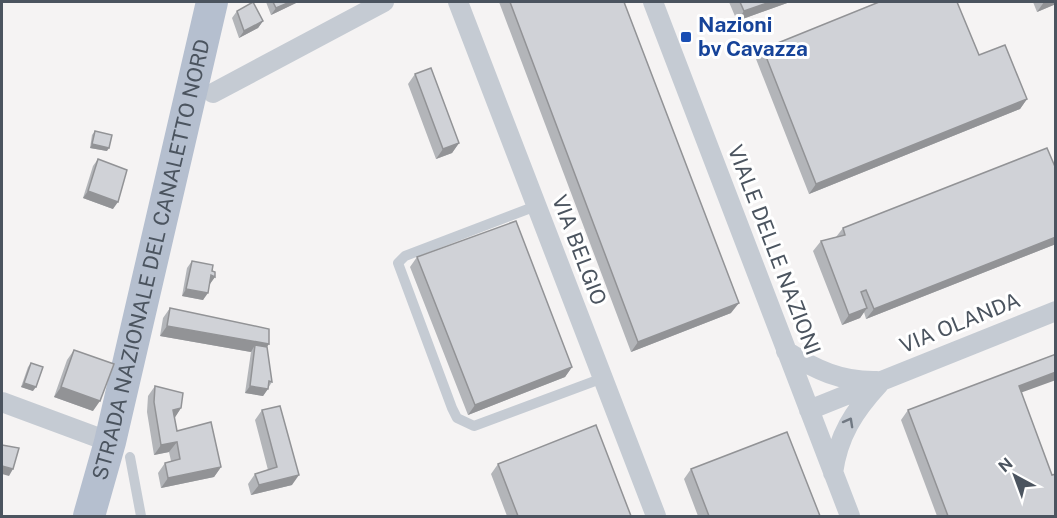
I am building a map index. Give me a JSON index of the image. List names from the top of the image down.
{
  "streets": {
    "main road": ["STRADA NAZIONALE DEL CANALETTO NORD"],
    "street": ["VIA BELGIO", "VIALE DELLE NAZIONI", "VIA OLANDA"]
  },
  "crossings": [
    ["VIALE DELLE NAZIONI", "VIA OLANDA"]
  ],
  "places": {
    "transit": ["Nazioni bv Cavazza"]
  },
  "north": "top left"
}
